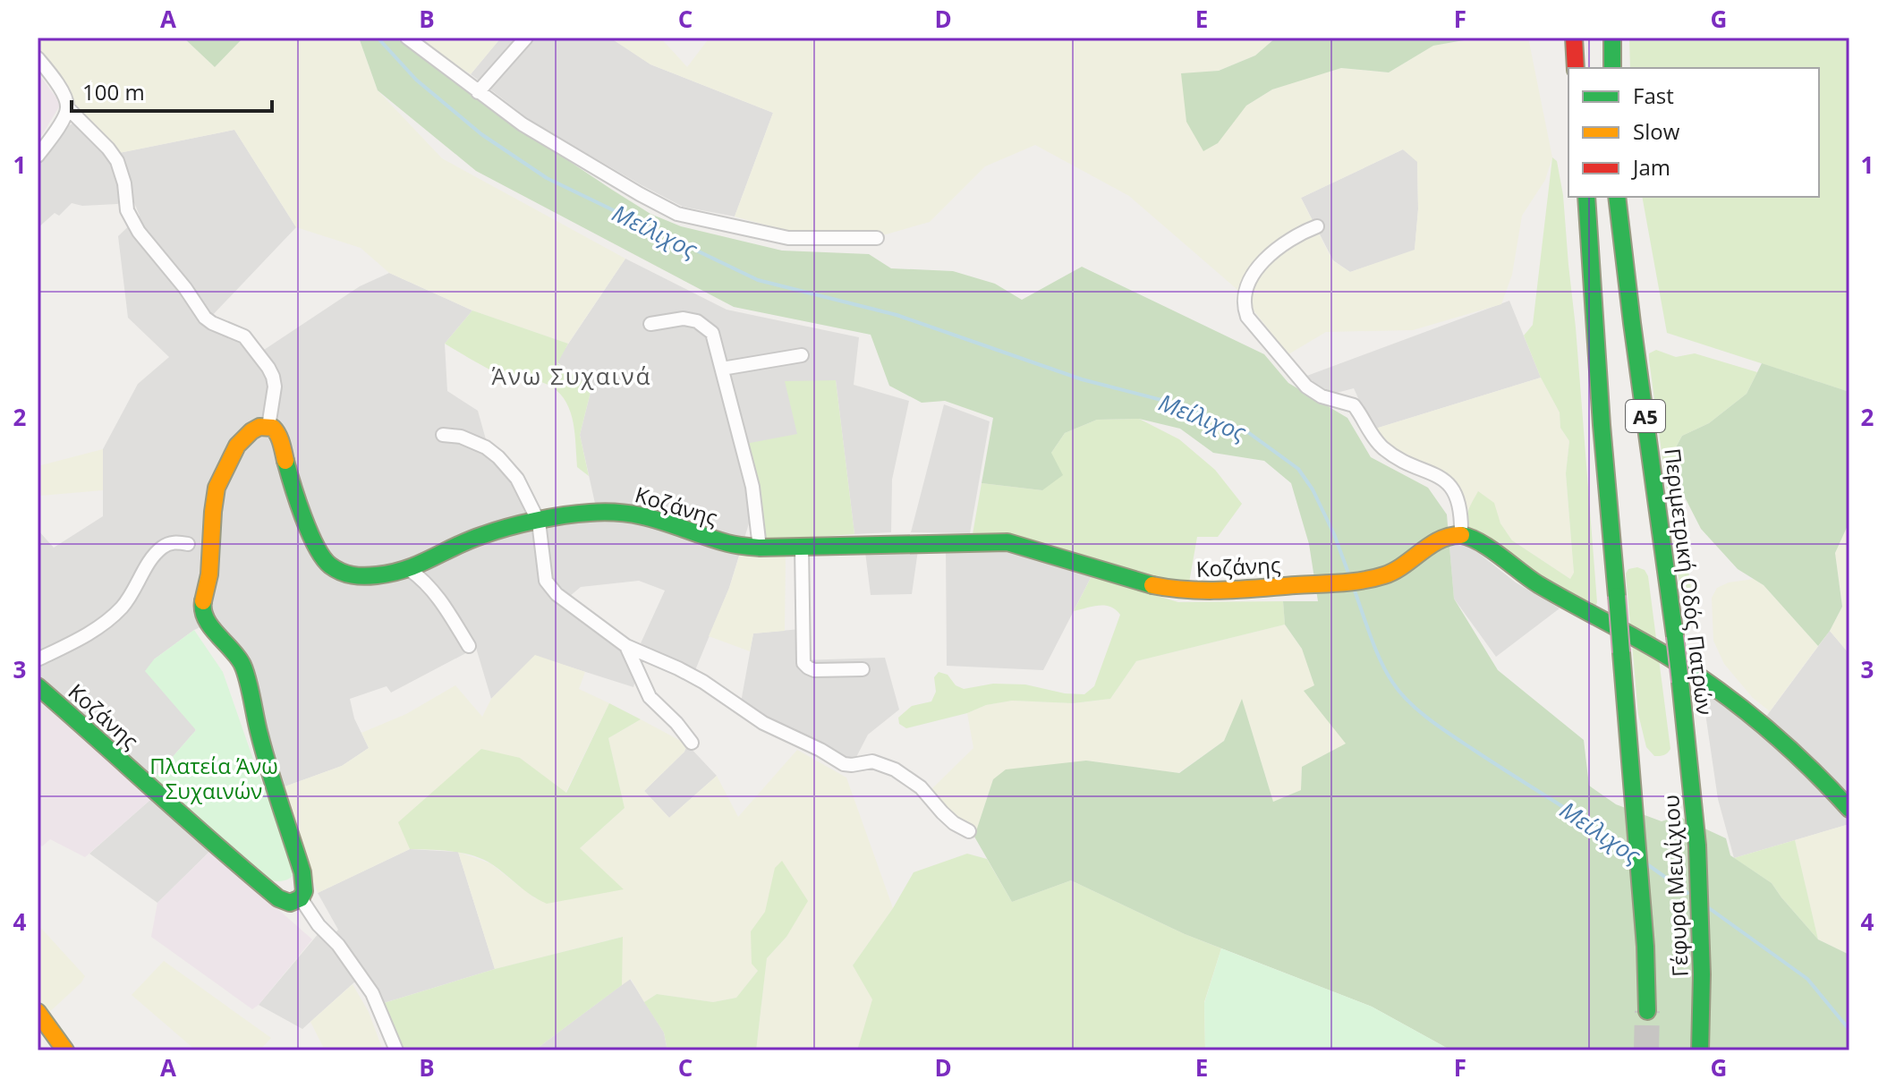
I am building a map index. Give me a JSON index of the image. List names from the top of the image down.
{
  "streets": {
    "main road": [
      "Α5",
      "Κοζάνης",
      "Περιμετρική Οδός Πατρών",
      "Γέφυρα Μειλίχιου"
    ]
  },
  "crossings": [
    ["Περιμετρική Οδός Πατρών", "Γέφυρα Μειλίχιου"]
  ],
  "districts": ["Άνω Συχαινά"],
  "water": ["Μείλιχος"],
  "parks": ["Πλατεία Άνω Συχαινών"],
  "legend": ["Fast", "Slow", "Jam"],
  "scale_bar": "100 m",
  "grid": {
    "columns": [
      "A",
      "B",
      "C",
      "D",
      "E",
      "F",
      "G"
    ],
    "rows": [
      "1",
      "2",
      "3",
      "4"
    ]
  }
}
